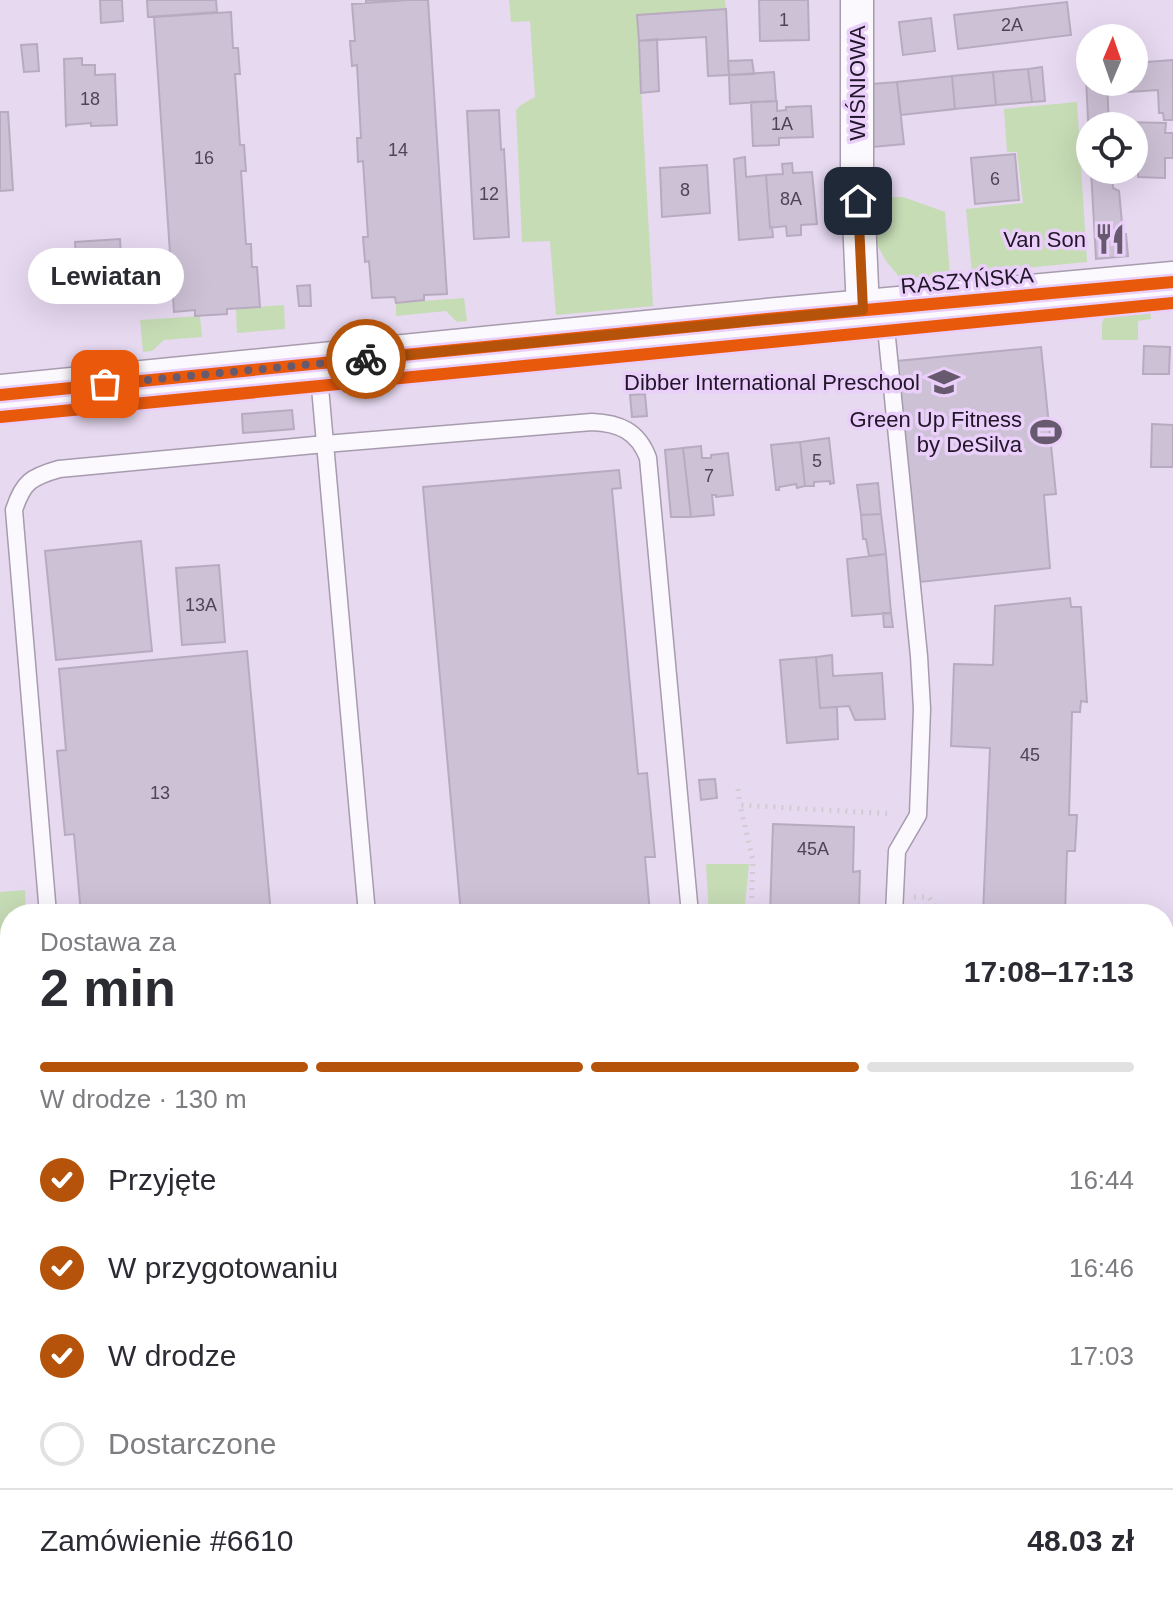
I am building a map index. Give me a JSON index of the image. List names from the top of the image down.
{
  "streets": {
    "street": ["WIŚNIOWA", "RASZYŃSKA"]
  },
  "crossings": [
    ["WIŚNIOWA", "RASZYŃSKA"]
  ],
  "places": {
    "restaurant": ["Van Son"],
    "school or university": ["Dibber International Preschool"],
    "other": ["Lewiatan"],
    "sports": ["Green Up Fitness by DeSilva"]
  },
  "house_numbers": [
    "1",
    "2A",
    "18",
    "1A",
    "14",
    "16",
    "6",
    "8",
    "12",
    "8A",
    "5",
    "7",
    "13A",
    "45",
    "13",
    "45A"
  ],
  "north": "top",
  "page": {
    "bubble": "Lewiatan",
    "heading": ["2 min", "Dostawa za", "17:08–17:13"],
    "panel": ["Zamówienie #6610", "48.03 zł"],
    "bar": "W drodze · 130 m",
    "list": [
      ["Przyjęte", "16:44"],
      ["W przygotowaniu", "16:46"],
      ["W drodze", "17:03"],
      "Dostarczone"
    ]
  }
}
